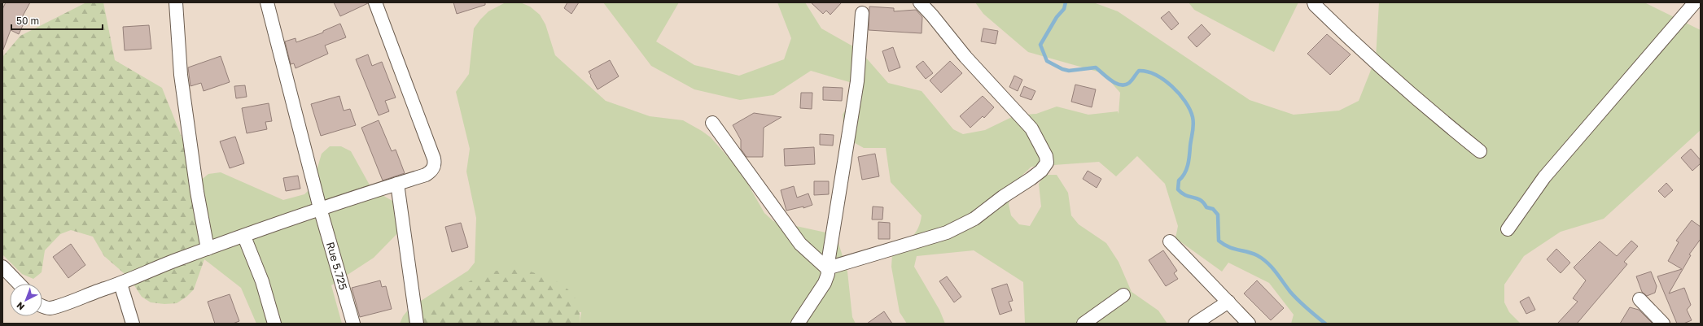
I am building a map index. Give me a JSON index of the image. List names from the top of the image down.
{
  "streets": {
    "street": ["Rue 5.725"]
  },
  "scale_bar": "50 m",
  "north": "bottom left"
}
